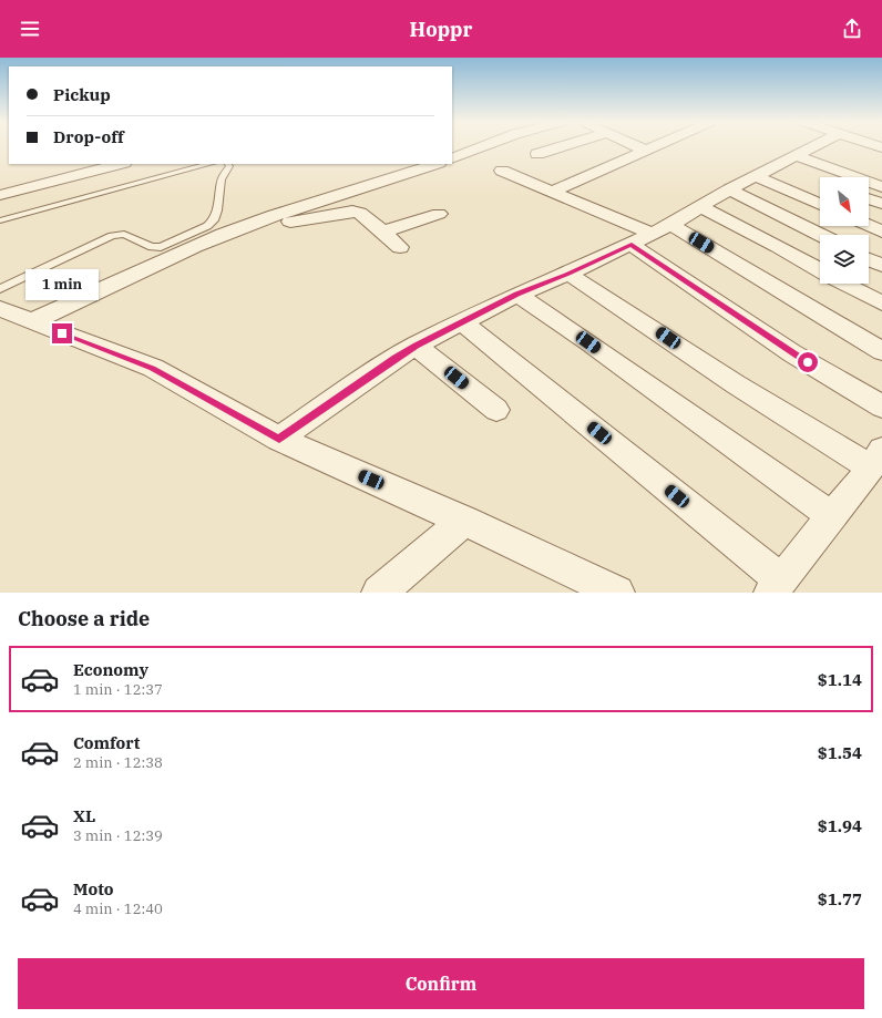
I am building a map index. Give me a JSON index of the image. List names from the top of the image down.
{
  "north": "bottom right",
  "page": {
    "header": "Hoppr",
    "banner": ["Pickup", "Drop-off"],
    "bubble": "1 min",
    "heading": "Choose a ride",
    "list": [
      {
        "name": "Economy",
        "note": "1 min · 12:37",
        "value": "$1.14"
      },
      {
        "name": "Comfort",
        "note": "2 min · 12:38",
        "value": "$1.54"
      },
      {
        "name": "XL",
        "note": "3 min · 12:39",
        "value": "$1.94"
      },
      {
        "name": "Moto",
        "note": "4 min · 12:40",
        "value": "$1.77"
      }
    ],
    "buttons": "Confirm"
  }
}
